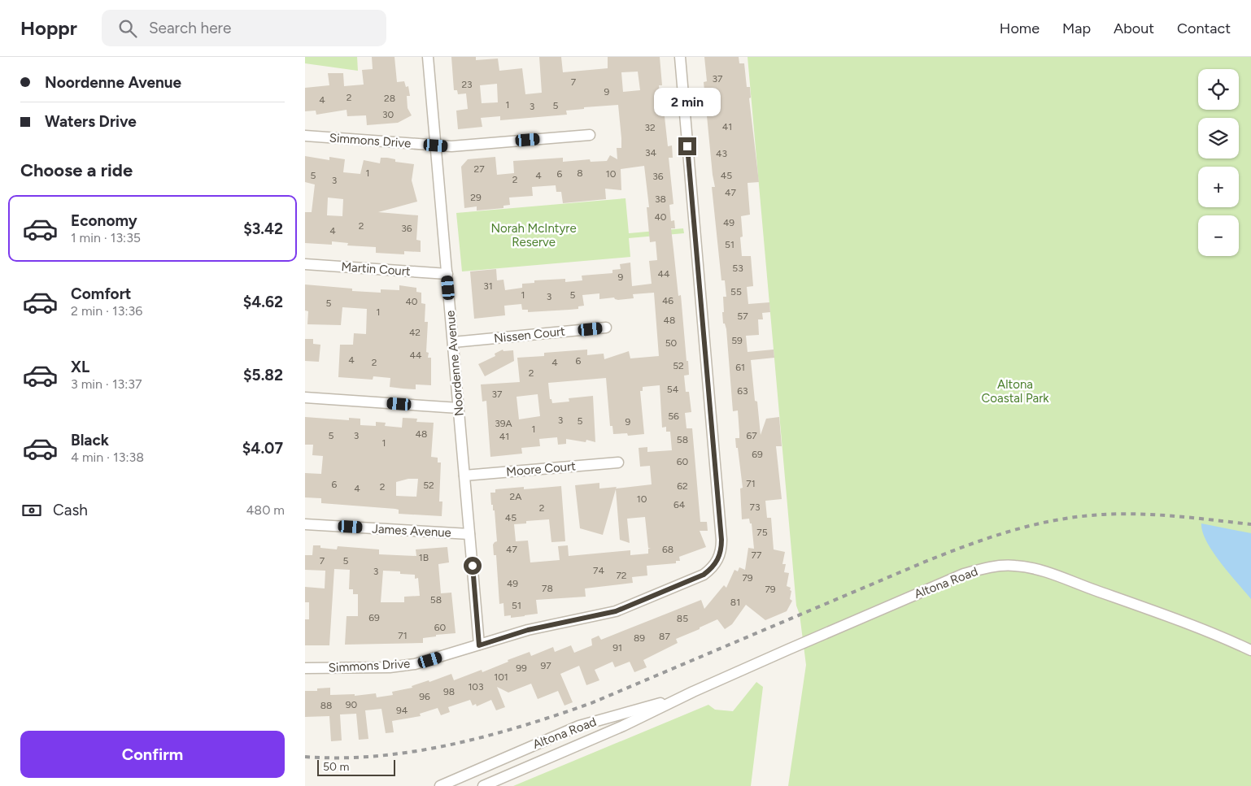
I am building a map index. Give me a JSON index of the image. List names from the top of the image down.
{
  "streets": {
    "street": [
      "Simmons Drive",
      "Martin Court",
      "Nissen Court",
      "Noordenne Avenue",
      "Moore Court",
      "James Avenue",
      "Altona Road"
    ]
  },
  "crossings": [
    ["Simmons Drive", "Noordenne Avenue"],
    ["Martin Court", "Noordenne Avenue"],
    ["Nissen Court", "Noordenne Avenue"],
    ["Noordenne Avenue", "Moore Court"],
    ["Noordenne Avenue", "James Avenue"]
  ],
  "parks": ["Norah McIntyre Reserve", "Altona Coastal Park"],
  "house_numbers": [
    "37",
    "7",
    "23",
    "9",
    "2",
    "28",
    "4",
    "1",
    "5",
    "3",
    "30",
    "41",
    "32",
    "34",
    "43",
    "27",
    "1",
    "8",
    "6",
    "10",
    "5",
    "4",
    "45",
    "36",
    "2",
    "3",
    "47",
    "29",
    "38",
    "40",
    "49",
    "2",
    "36",
    "4",
    "51",
    "53",
    "44",
    "9",
    "31",
    "55",
    "1",
    "5",
    "3",
    "46",
    "40",
    "5",
    "1",
    "57",
    "48",
    "42",
    "59",
    "50",
    "44",
    "4",
    "6",
    "2",
    "4",
    "52",
    "61",
    "2",
    "54",
    "63",
    "37",
    "56",
    "3",
    "5",
    "9",
    "39A",
    "1",
    "48",
    "5",
    "3",
    "67",
    "41",
    "58",
    "1",
    "69",
    "60",
    "71",
    "6",
    "52",
    "62",
    "2",
    "4",
    "2A",
    "10",
    "64",
    "73",
    "2",
    "45",
    "75",
    "47",
    "68",
    "77",
    "1B",
    "7",
    "5",
    "74",
    "3",
    "72",
    "79",
    "49",
    "78",
    "79",
    "58",
    "81",
    "51",
    "69",
    "85",
    "60",
    "71",
    "87",
    "89",
    "91",
    "97",
    "99",
    "101",
    "103",
    "98",
    "96",
    "90",
    "88",
    "94"
  ],
  "scale_bar": "50 m",
  "page": {
    "header": "Hoppr",
    "search": "Search here",
    "nav": [
      "Home",
      "Map",
      "About",
      "Contact"
    ],
    "banner": ["Noordenne Avenue", "Waters Drive"],
    "map_buttons": ["+", "−"],
    "bubble": "2 min",
    "heading": "Choose a ride",
    "list": [
      {
        "name": "Economy",
        "note": "1 min · 13:35",
        "value": "$3.42"
      },
      {
        "name": "Comfort",
        "note": "2 min · 13:36",
        "value": "$4.62"
      },
      {
        "name": "XL",
        "note": "3 min · 13:37",
        "value": "$5.82"
      },
      {
        "name": "Black",
        "note": "4 min · 13:38",
        "value": "$4.07"
      }
    ],
    "pay": ["Cash", "480 m"],
    "buttons": "Confirm",
    "scale": "50 m"
  }
}
